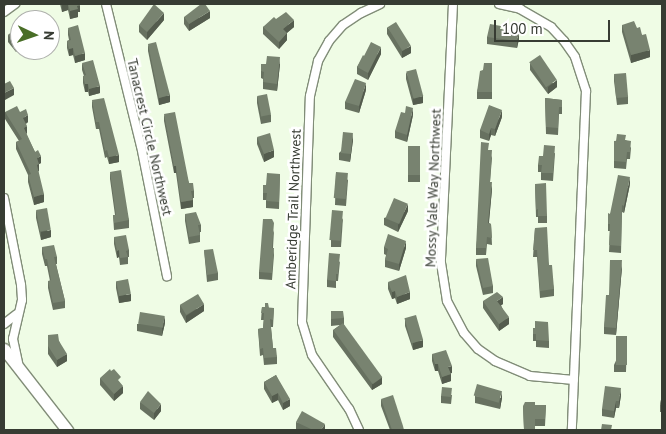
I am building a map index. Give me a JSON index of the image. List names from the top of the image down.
{
  "streets": {
    "street": ["Tanacrest Circle Northwest", "Mossy Vale Way Northwest", "Amberidge Trail Northwest"]
  },
  "scale_bar": "100 m",
  "north": "right"
}
